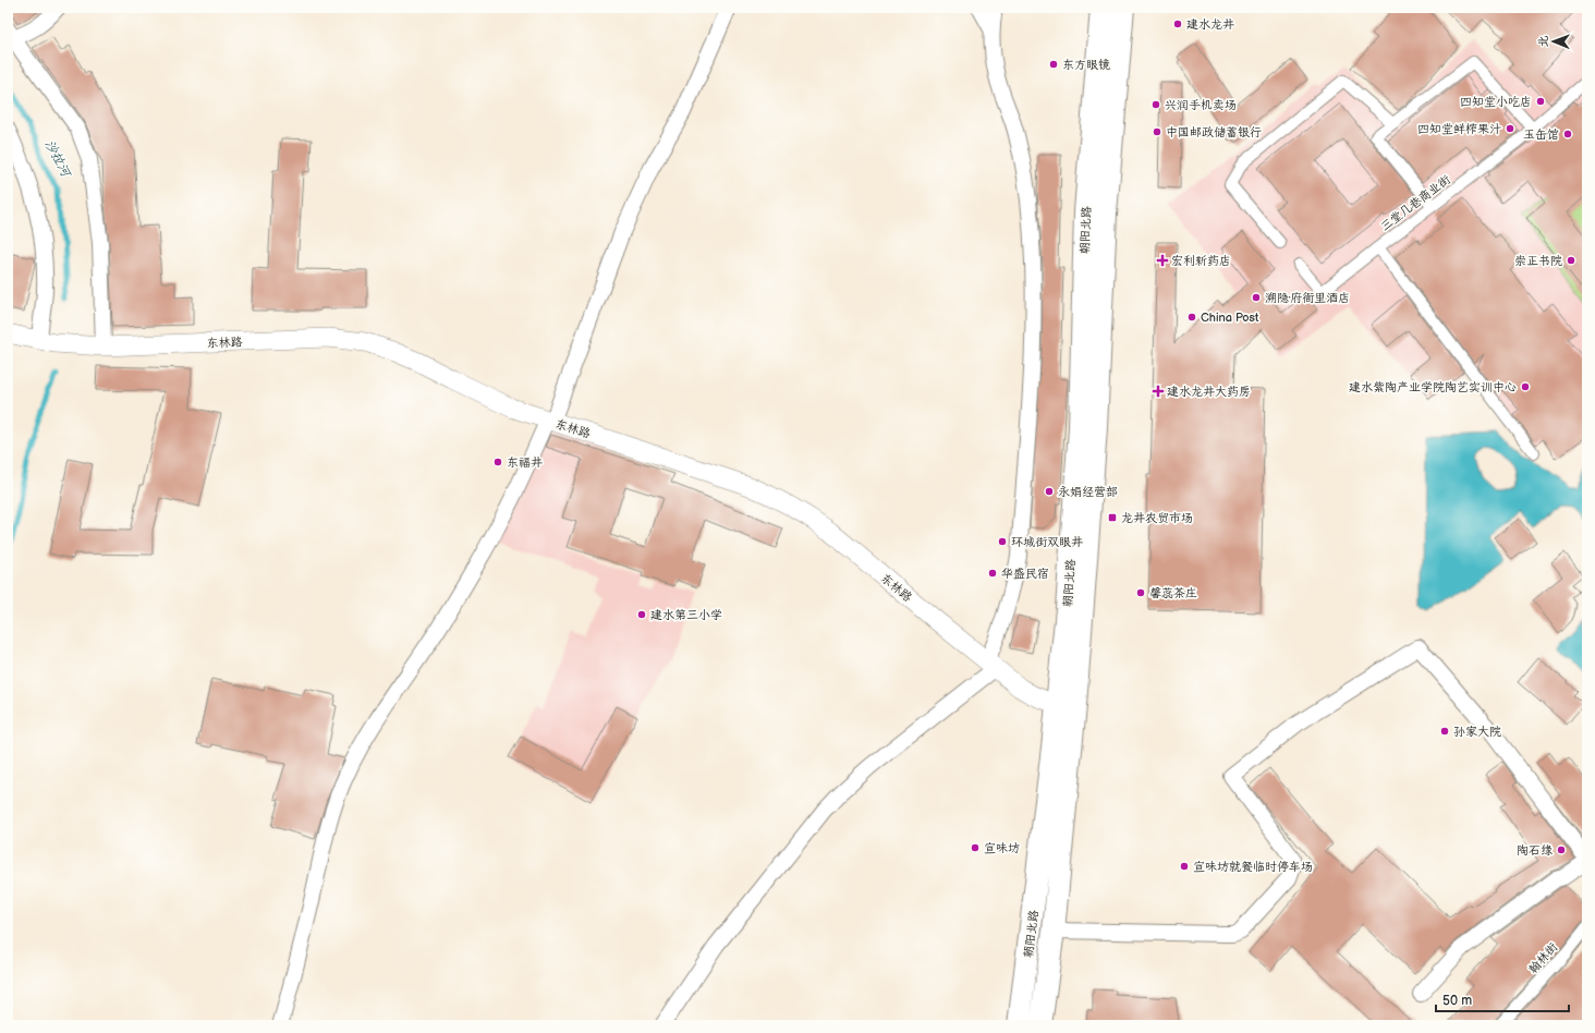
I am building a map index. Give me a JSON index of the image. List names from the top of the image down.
{
  "streets": {
    "main road": ["朝阳北路"],
    "street": ["三堂几巷商业街", "东林路", "翰林街"]
  },
  "crossings": [
    ["朝阳北路", "东林路"]
  ],
  "water": ["沙拉河"],
  "places": {
    "other": [
      "建水龙井",
      "东方眼镜",
      "四知堂小吃店",
      "兴润手机卖场",
      "四知堂鲜榨果汁",
      "中国邮政储蓄银行",
      "玉缶馆",
      "崇正书院",
      "溯隐·府衙里酒店",
      "China Post",
      "建水紫陶产业学院陶艺实训中心",
      "东福井",
      "永娟经营部",
      "环城街双眼井",
      "华盛民宿",
      "馨蕊茶庄",
      "建水第三小学",
      "孙家大院",
      "宣味坊",
      "陶石缘",
      "宣味坊就餐临时停车场"
    ],
    "health": ["宏利新药店", "建水龙井大药房"],
    "transit": ["龙井农贸市场"]
  },
  "scale_bar": "50 m",
  "north": "left"
}
